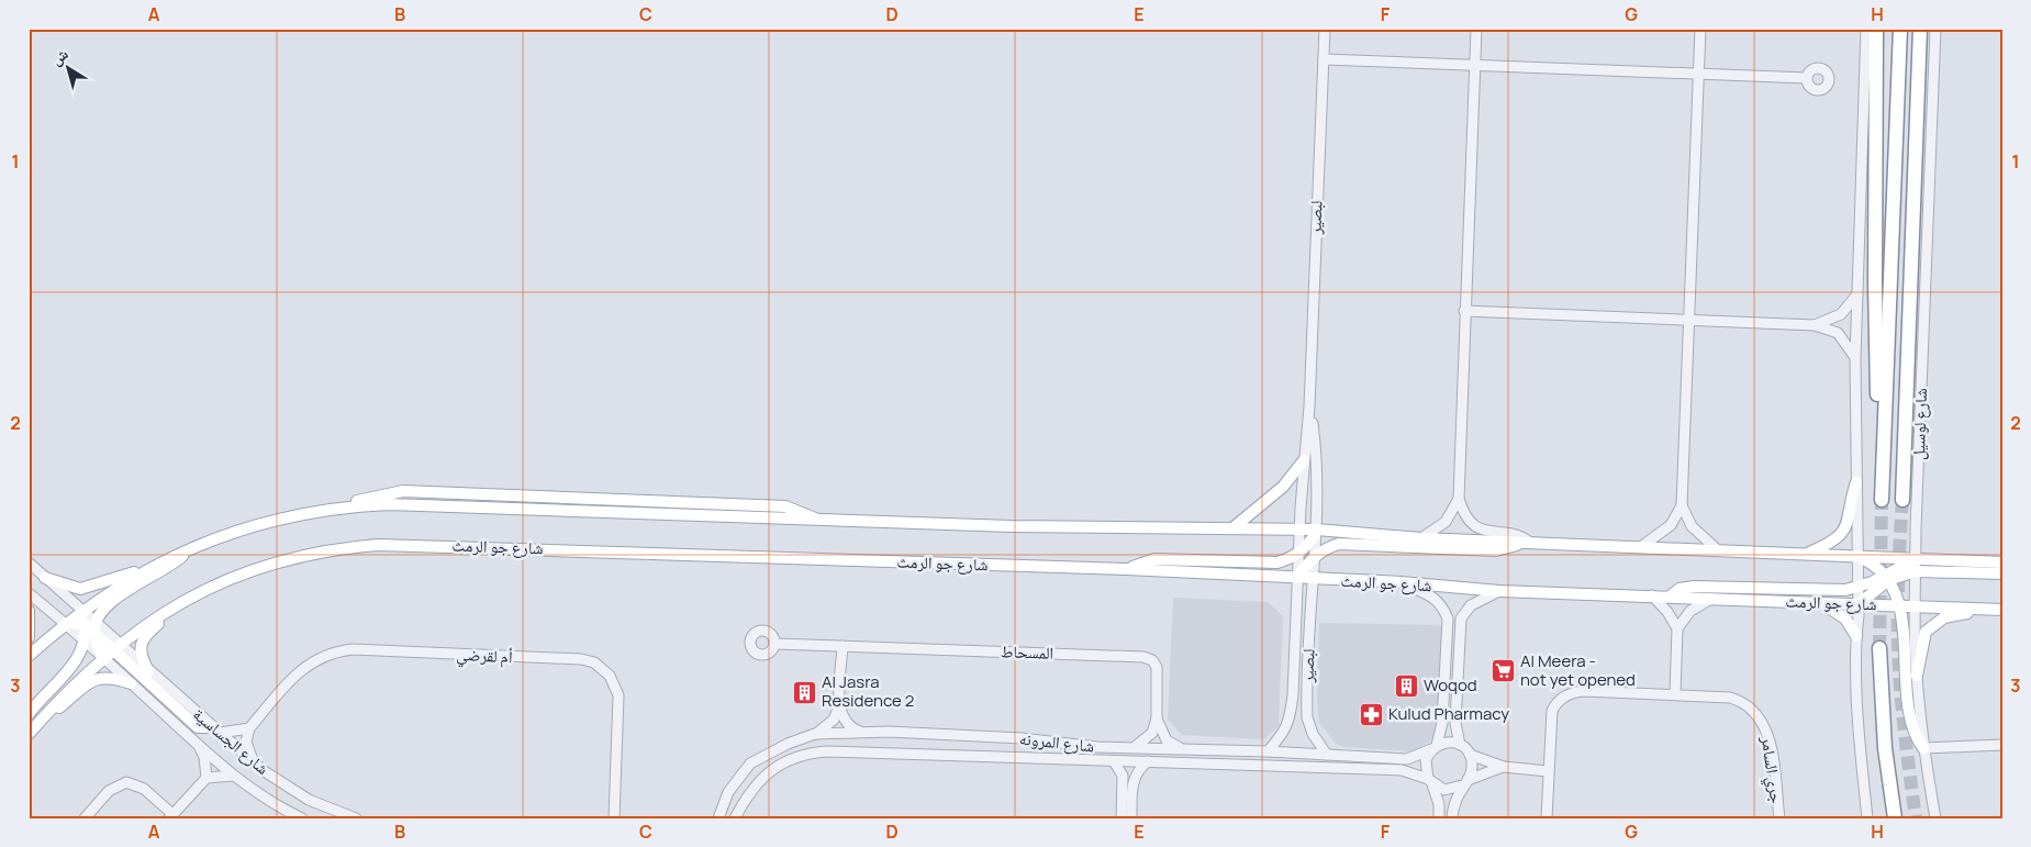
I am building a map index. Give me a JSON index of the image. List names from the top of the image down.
{
  "streets": {
    "highway": ["شارع لوسيل"],
    "main road": ["شارع جو الرمث"],
    "street": [
      "لبصير",
      "المسحاط",
      "أم لقرضي",
      "شارع الجساسية",
      "شارع المرونه",
      "جري السامر"
    ]
  },
  "crossings": [
    ["لبصير", "شارع جو الرمث"],
    ["لبصير", "شارع المرونه"],
    ["شارع لوسيل", "شارع جو الرمث"],
    ["شارع جو الرمث", "شارع الجساسية"],
    ["شارع جو الرمث", "شارع المرونه"],
    ["المسحاط", "شارع المرونه"]
  ],
  "places": {
    "supermarket": ["Al Meera - not yet opened"],
    "building": ["Woqod", "Al Jasra Residence 2"],
    "pharmacy": ["Kulud Pharmacy"]
  },
  "north": "top left",
  "grid": {
    "columns": [
      "A",
      "B",
      "C",
      "D",
      "E",
      "F",
      "G",
      "H"
    ],
    "rows": ["1", "2", "3"]
  }
}
